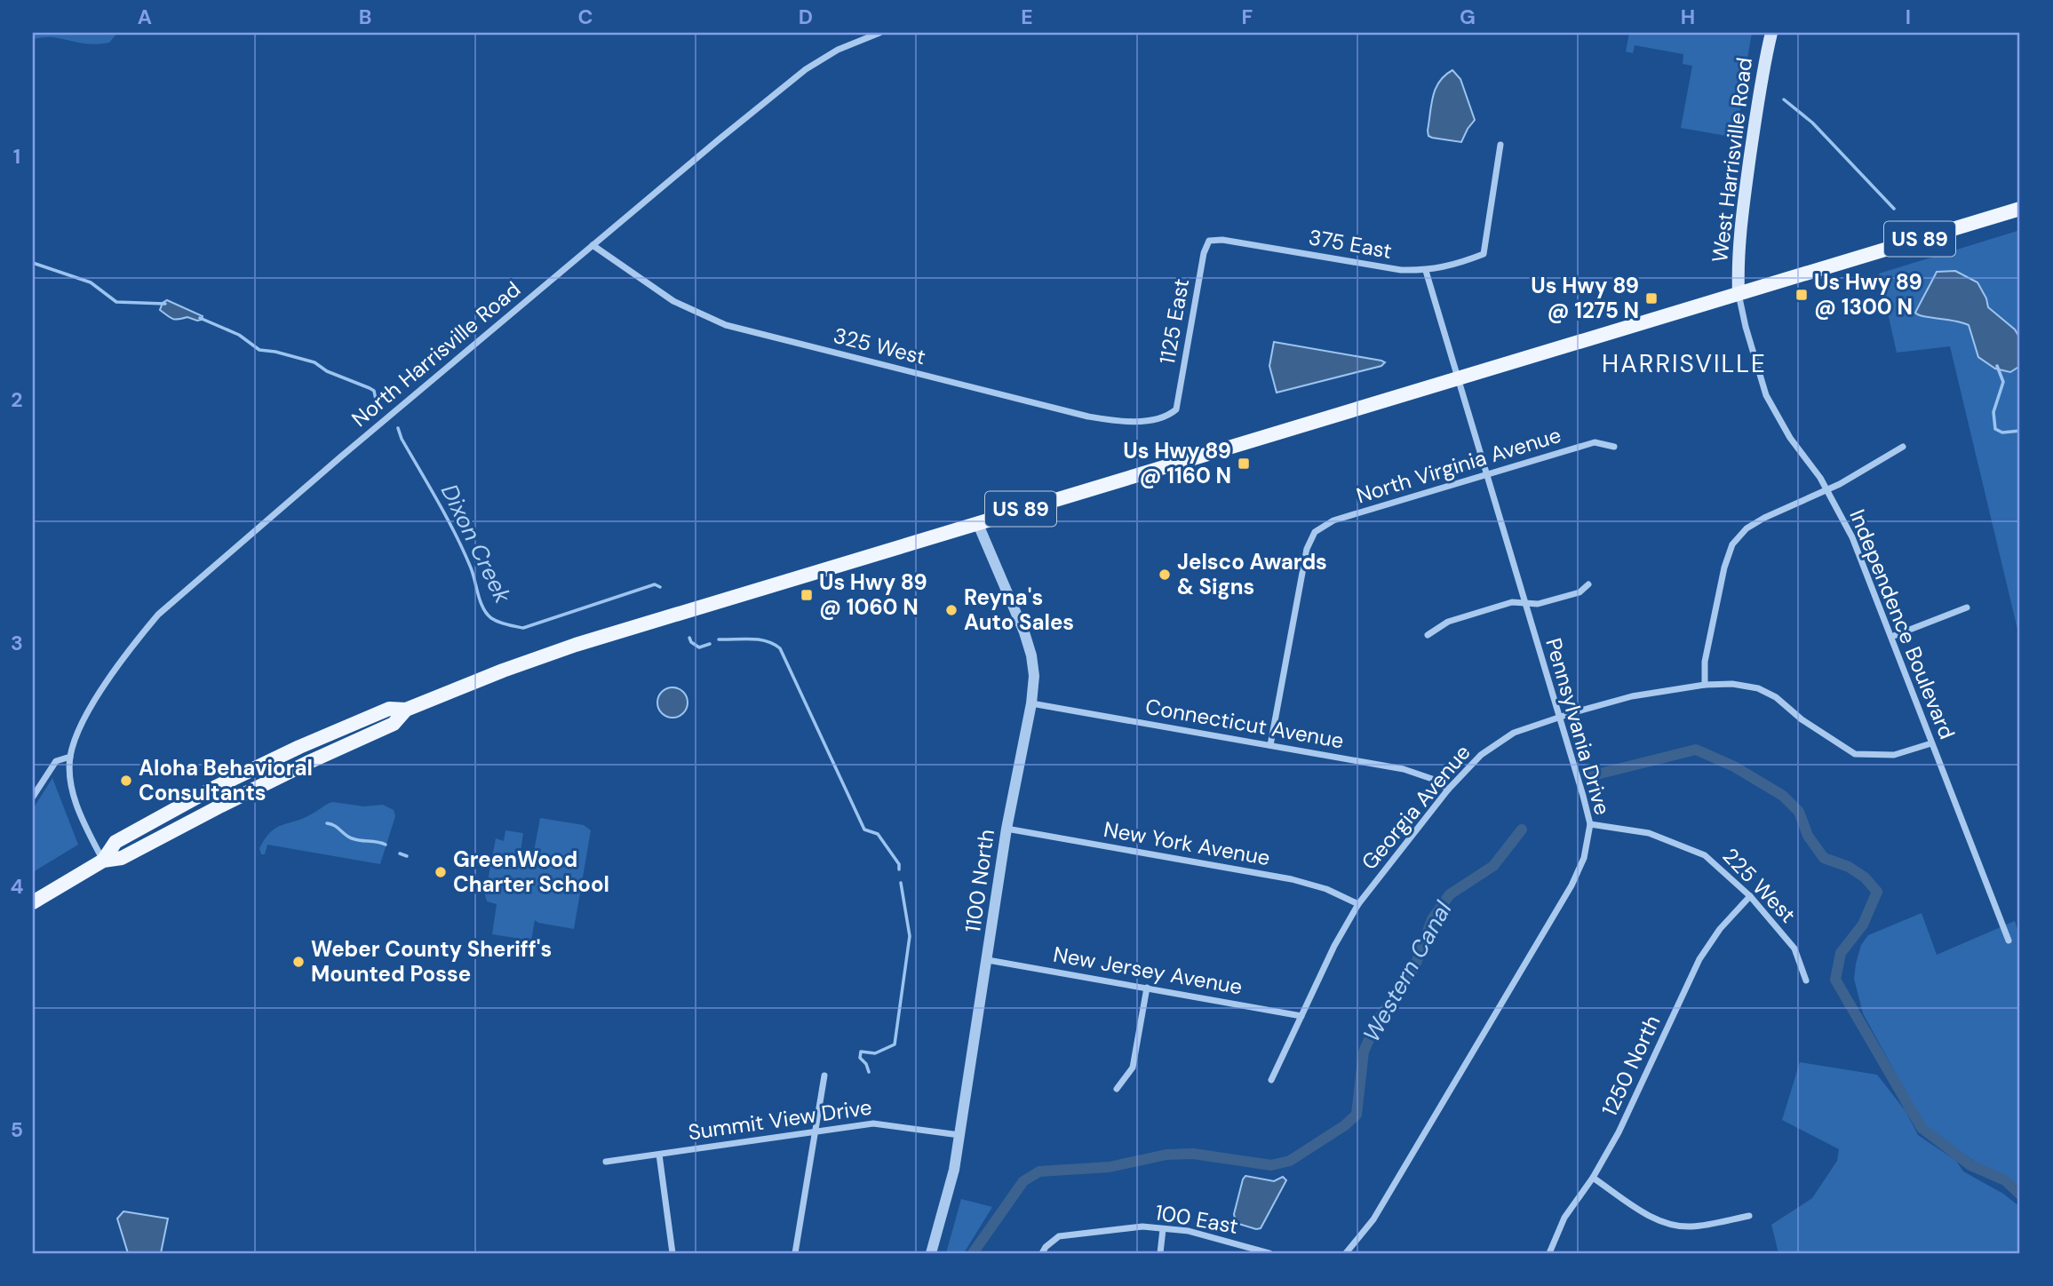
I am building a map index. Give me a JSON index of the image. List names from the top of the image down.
{
  "streets": {
    "main road": ["West Harrisville Road", "US 89"],
    "street": [
      "375 East",
      "1125 East",
      "325 West",
      "North Harrisville Road",
      "North Virginia Avenue",
      "Independence Boulevard",
      "Connecticut Avenue",
      "Pennsylvania Drive",
      "Georgia Avenue",
      "New York Avenue",
      "1100 North",
      "225 West",
      "New Jersey Avenue",
      "1250 North",
      "Summit View Drive",
      "100 East"
    ]
  },
  "crossings": [
    ["West Harrisville Road", "US 89"],
    ["West Harrisville Road", "Independence Boulevard"],
    ["US 89", "North Harrisville Road"],
    ["US 89", "Independence Boulevard"],
    ["US 89", "Pennsylvania Drive"],
    ["US 89", "1100 North"],
    ["375 East", "1125 East"],
    ["375 East", "Pennsylvania Drive"],
    ["1125 East", "325 West"],
    ["325 West", "North Harrisville Road"],
    ["North Virginia Avenue", "Connecticut Avenue"],
    ["North Virginia Avenue", "Pennsylvania Drive"],
    ["Independence Boulevard", "Georgia Avenue"],
    ["Connecticut Avenue", "Georgia Avenue"],
    ["Connecticut Avenue", "1100 North"],
    ["Pennsylvania Drive", "Georgia Avenue"],
    ["Pennsylvania Drive", "225 West"],
    ["Georgia Avenue", "New York Avenue"],
    ["Georgia Avenue", "New Jersey Avenue"],
    ["New York Avenue", "1100 North"],
    ["1100 North", "New Jersey Avenue"],
    ["1100 North", "Summit View Drive"],
    ["225 West", "1250 North"]
  ],
  "districts": ["HARRISVILLE"],
  "water": ["Dixon Creek", "Western Canal"],
  "places": {
    "transit": [
      "Us Hwy 89 @ 1300 N",
      "Us Hwy 89 @ 1275 N",
      "Us Hwy 89 @ 1160 N",
      "Us Hwy 89 @ 1060 N"
    ],
    "other": [
      "Jelsco Awards & Signs",
      "Reyna's Auto Sales",
      "Aloha Behavioral Consultants",
      "GreenWood Charter School",
      "Weber County Sheriff's Mounted Posse"
    ]
  },
  "grid": {
    "columns": [
      "A",
      "B",
      "C",
      "D",
      "E",
      "F",
      "G",
      "H",
      "I"
    ],
    "rows": [
      "1",
      "2",
      "3",
      "4",
      "5"
    ]
  }
}
